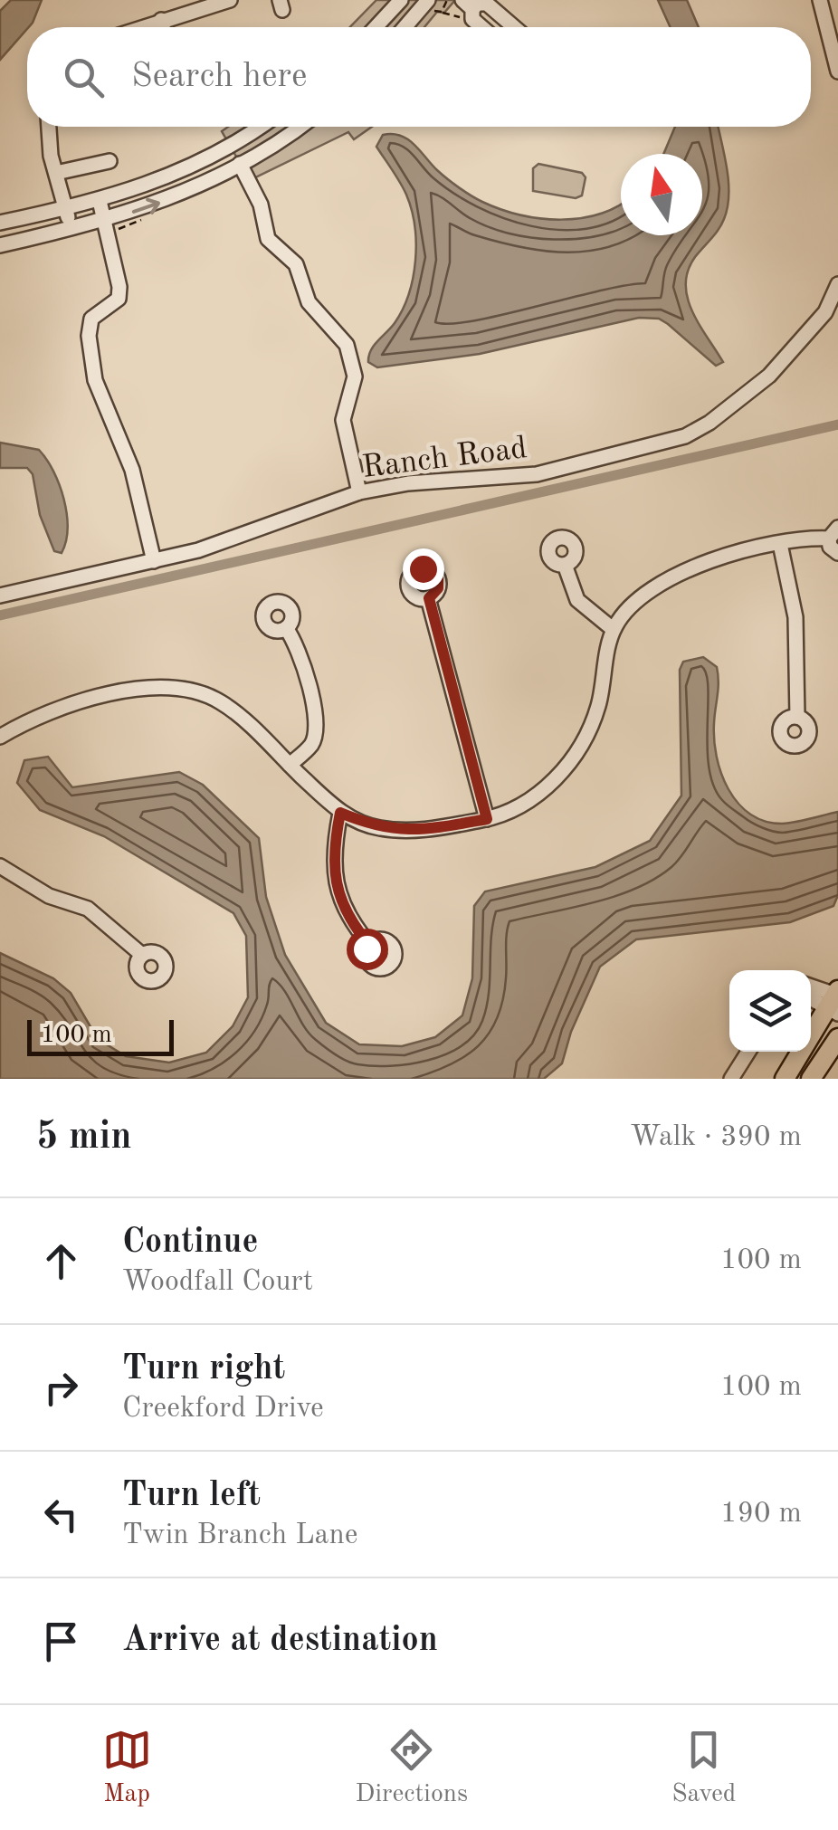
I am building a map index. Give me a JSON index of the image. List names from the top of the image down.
{
  "streets": {
    "street": ["Ranch Road"]
  },
  "scale_bar": "100 m",
  "north": "top",
  "page": {
    "search": "Search here",
    "scale": "100 m",
    "heading": ["5 min", "Walk · 390 m"],
    "list": [
      ["Continue", "Woodfall Court", "100 m"],
      ["Turn right", "Creekford Drive", "100 m"],
      ["Turn left", "Twin Branch Lane", "190 m"],
      "Arrive at destination"
    ],
    "nav": ["Map", "Directions", "Saved"]
  }
}
